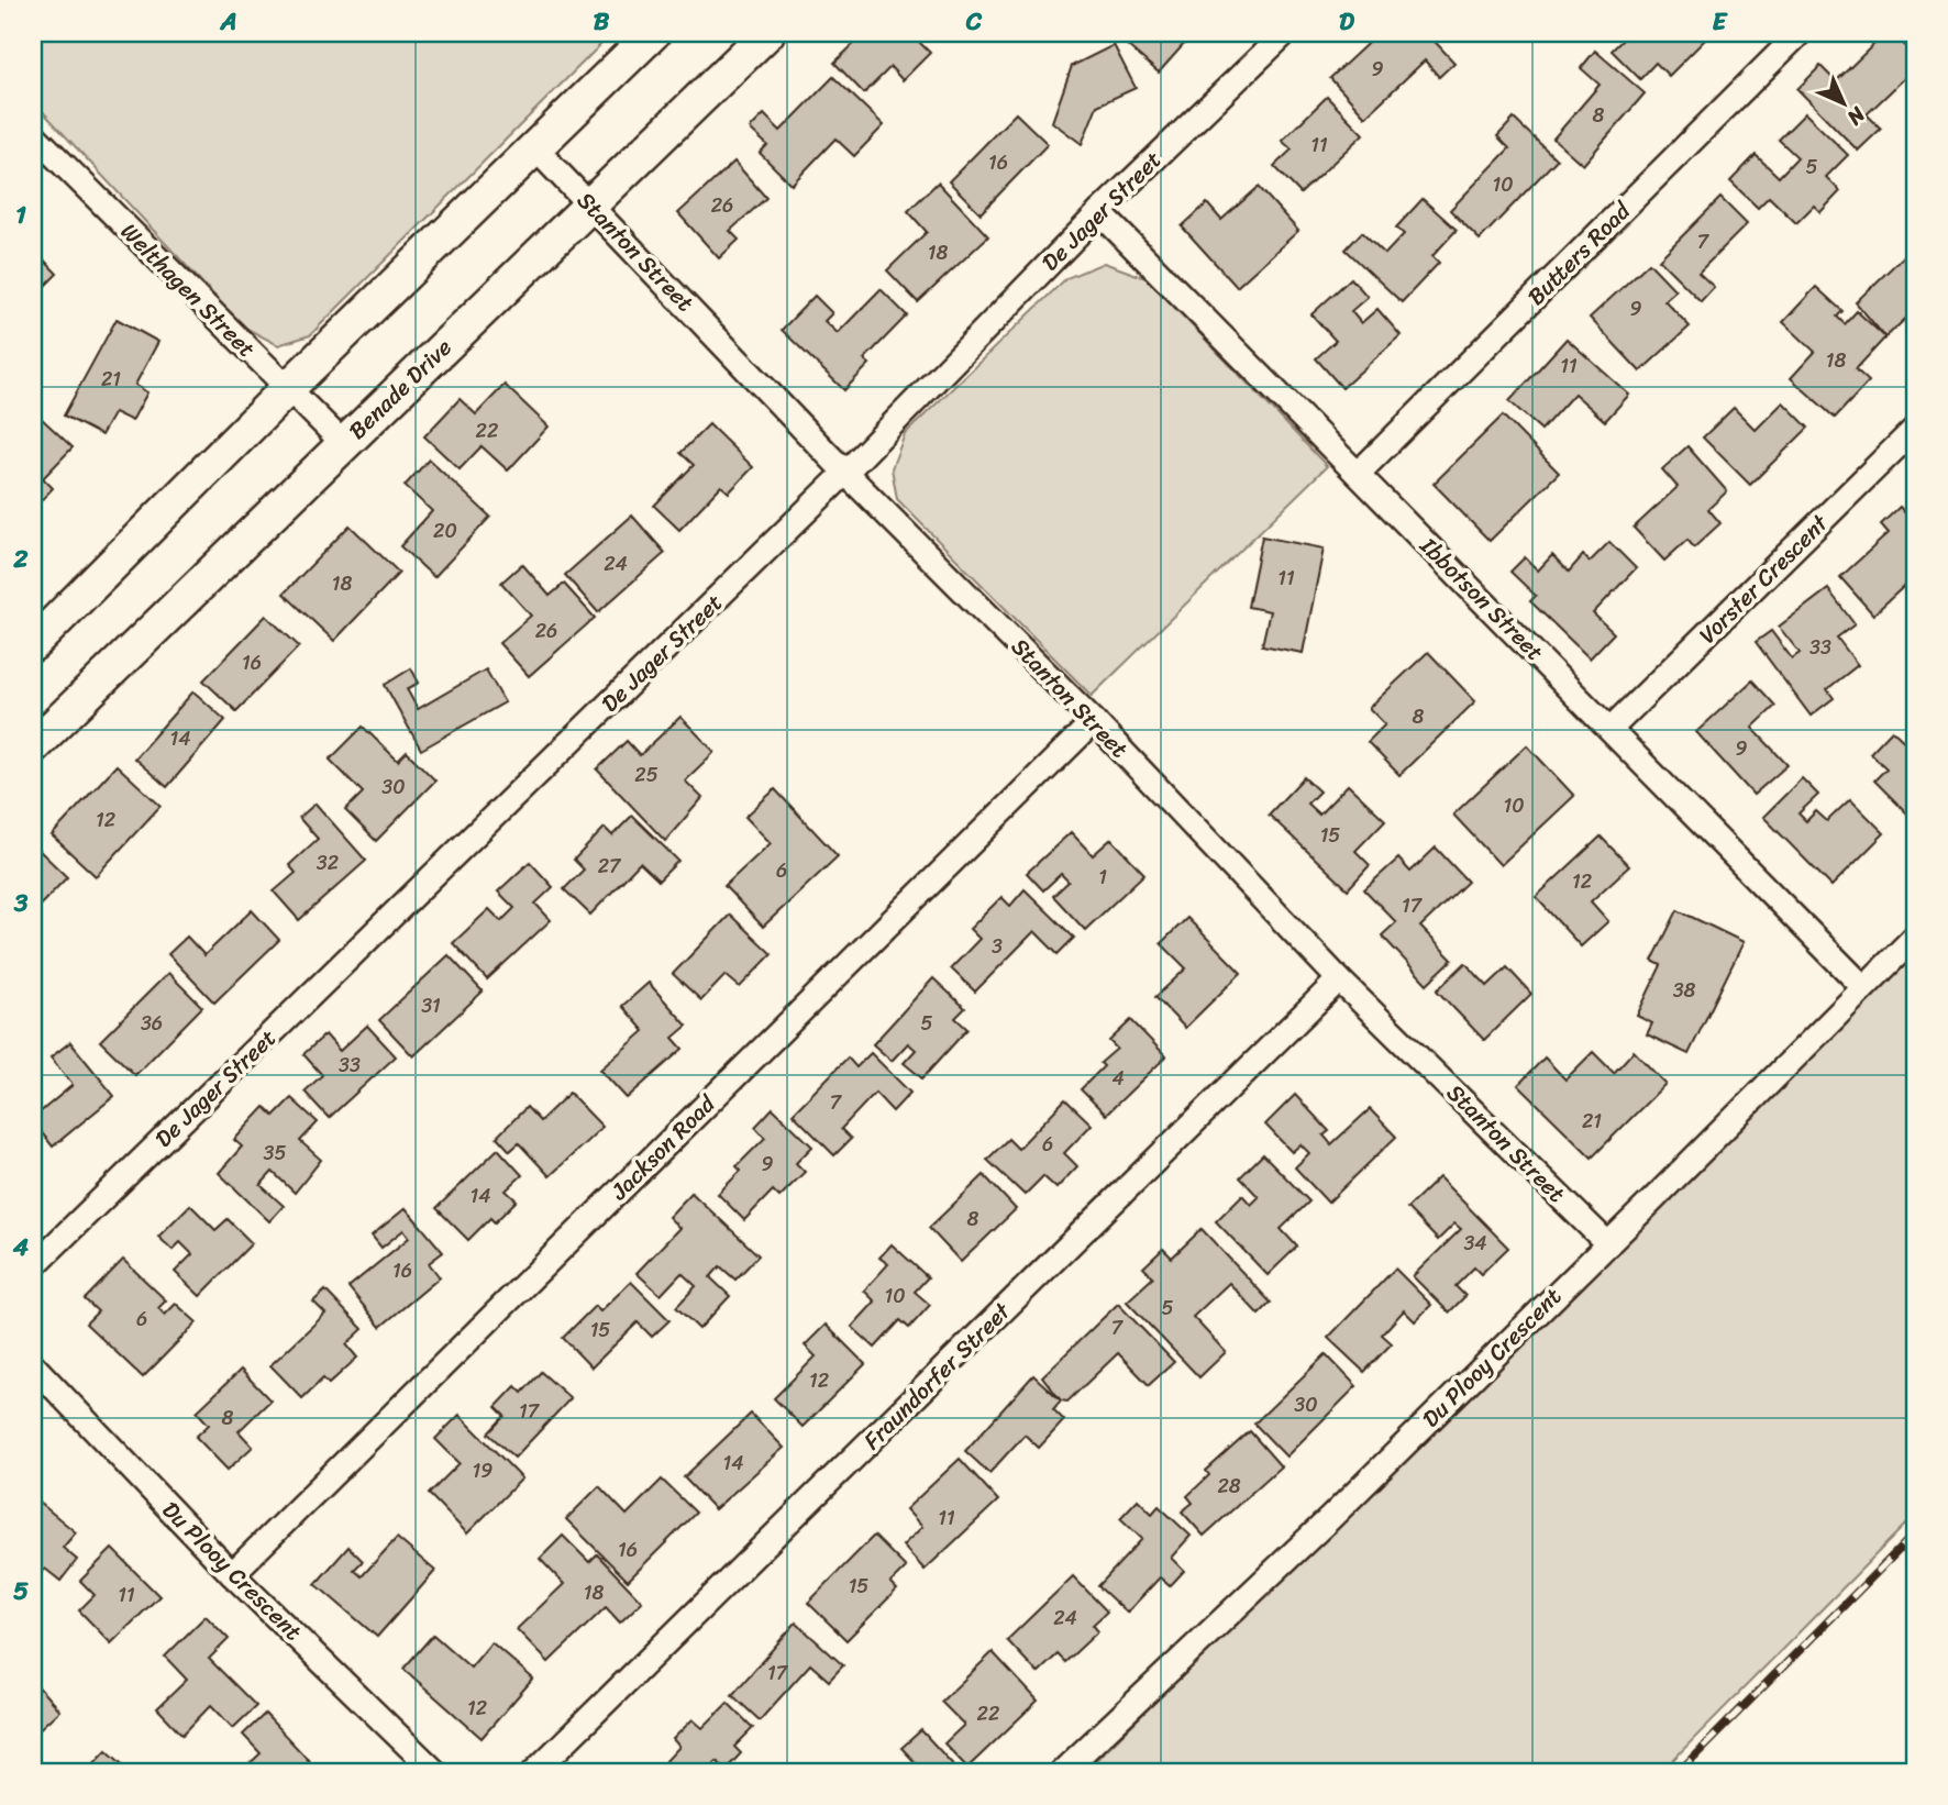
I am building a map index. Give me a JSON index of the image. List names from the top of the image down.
{
  "streets": {
    "street": [
      "De Jager Street",
      "Stanton Street",
      "Butters Road",
      "Welthagen Street",
      "Benade Drive",
      "Vorster Crescent",
      "Ibbotson Street",
      "Jackson Road",
      "Du Plooy Crescent",
      "Fraundorfer Street"
    ]
  },
  "crossings": [
    ["De Jager Street", "Stanton Street"],
    ["De Jager Street", "Ibbotson Street"],
    ["Stanton Street", "Benade Drive"],
    ["Stanton Street", "Jackson Road"],
    ["Stanton Street", "Du Plooy Crescent"],
    ["Stanton Street", "Fraundorfer Street"],
    ["Butters Road", "Ibbotson Street"],
    ["Welthagen Street", "Benade Drive"],
    ["Vorster Crescent", "Ibbotson Street"],
    ["Ibbotson Street", "Du Plooy Crescent"],
    ["Jackson Road", "Du Plooy Crescent"]
  ],
  "house_numbers": [
    "9",
    "8",
    "11",
    "16",
    "5",
    "10",
    "26",
    "7",
    "18",
    "9",
    "18",
    "11",
    "21",
    "22",
    "20",
    "24",
    "11",
    "18",
    "26",
    "33",
    "16",
    "8",
    "14",
    "9",
    "25",
    "30",
    "10",
    "12",
    "15",
    "32",
    "27",
    "6",
    "1",
    "12",
    "17",
    "3",
    "38",
    "31",
    "36",
    "5",
    "33",
    "4",
    "7",
    "21",
    "6",
    "35",
    "9",
    "14",
    "8",
    "34",
    "16",
    "10",
    "5",
    "6",
    "7",
    "15",
    "12",
    "30",
    "17",
    "8",
    "14",
    "19",
    "28",
    "11",
    "16",
    "15",
    "18",
    "11",
    "24",
    "17",
    "12",
    "22"
  ],
  "north": "bottom right",
  "grid": {
    "columns": [
      "A",
      "B",
      "C",
      "D",
      "E"
    ],
    "rows": [
      "1",
      "2",
      "3",
      "4",
      "5"
    ]
  }
}
